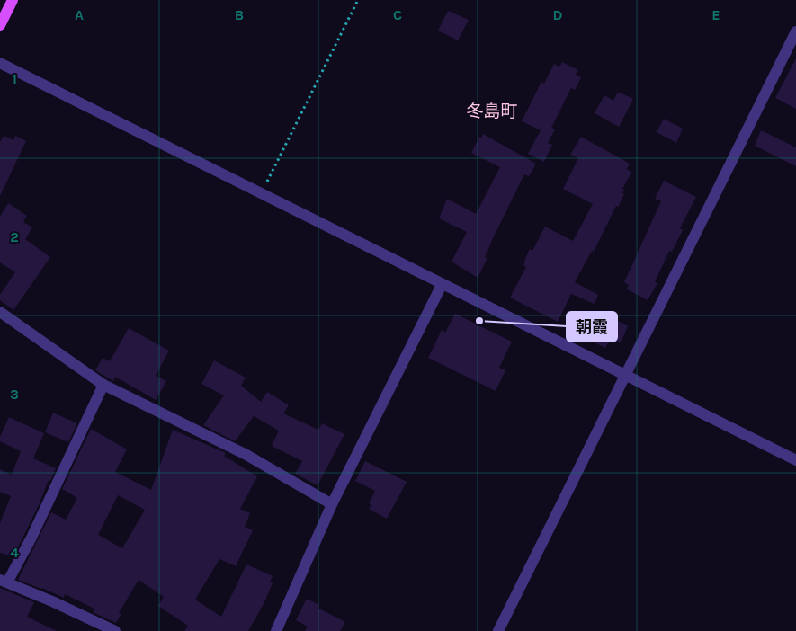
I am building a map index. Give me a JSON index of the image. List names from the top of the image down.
{
  "districts": ["冬島町"],
  "places": ["朝霞"],
  "grid": {
    "columns": [
      "A",
      "B",
      "C",
      "D",
      "E"
    ],
    "rows": [
      "1",
      "2",
      "3",
      "4"
    ]
  }
}
